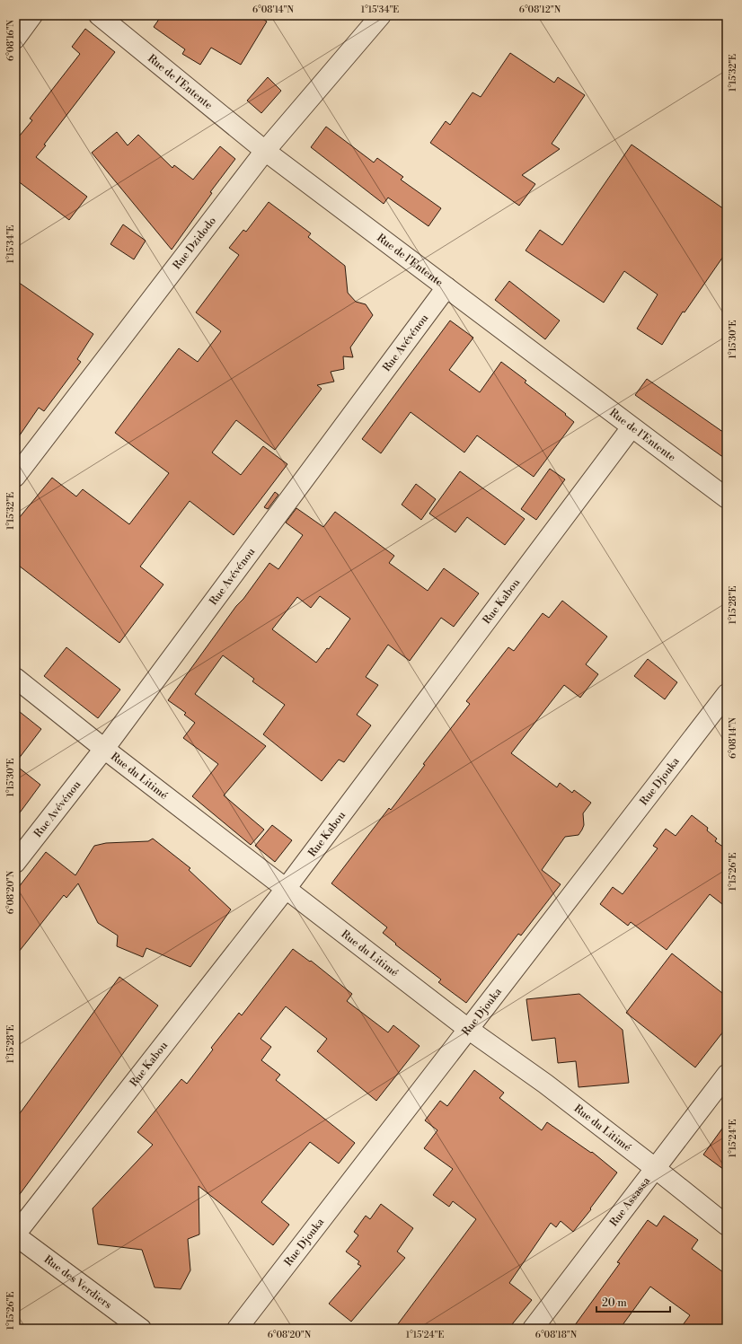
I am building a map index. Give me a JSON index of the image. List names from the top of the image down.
{
  "streets": {
    "street": [
      "Rue de l'Entente",
      "Rue Dzidodo",
      "Rue Avévénou",
      "Rue Kabou",
      "Rue du Litimé",
      "Rue Djouka",
      "Rue Assassa",
      "Rue des Verdiers"
    ]
  },
  "crossings": [
    ["Rue de l'Entente", "Rue Dzidodo"],
    ["Rue de l'Entente", "Rue Avévénou"],
    ["Rue de l'Entente", "Rue Kabou"],
    ["Rue Avévénou", "Rue du Litimé"],
    ["Rue Kabou", "Rue du Litimé"],
    ["Rue Kabou", "Rue des Verdiers"],
    ["Rue du Litimé", "Rue Djouka"],
    ["Rue du Litimé", "Rue Assassa"]
  ],
  "scale_bar": "20 m",
  "coordinates": [
    "6°08'14\"N",
    "1°15'34\"E",
    "6°08'12\"N",
    "6°08'16\"N",
    "1°15'32\"E",
    "1°15'30\"E",
    "1°15'28\"E",
    "1°15'26\"E",
    "6°08'20\"N",
    "1°15'24\"E",
    "6°08'18\"N"
  ]
}
